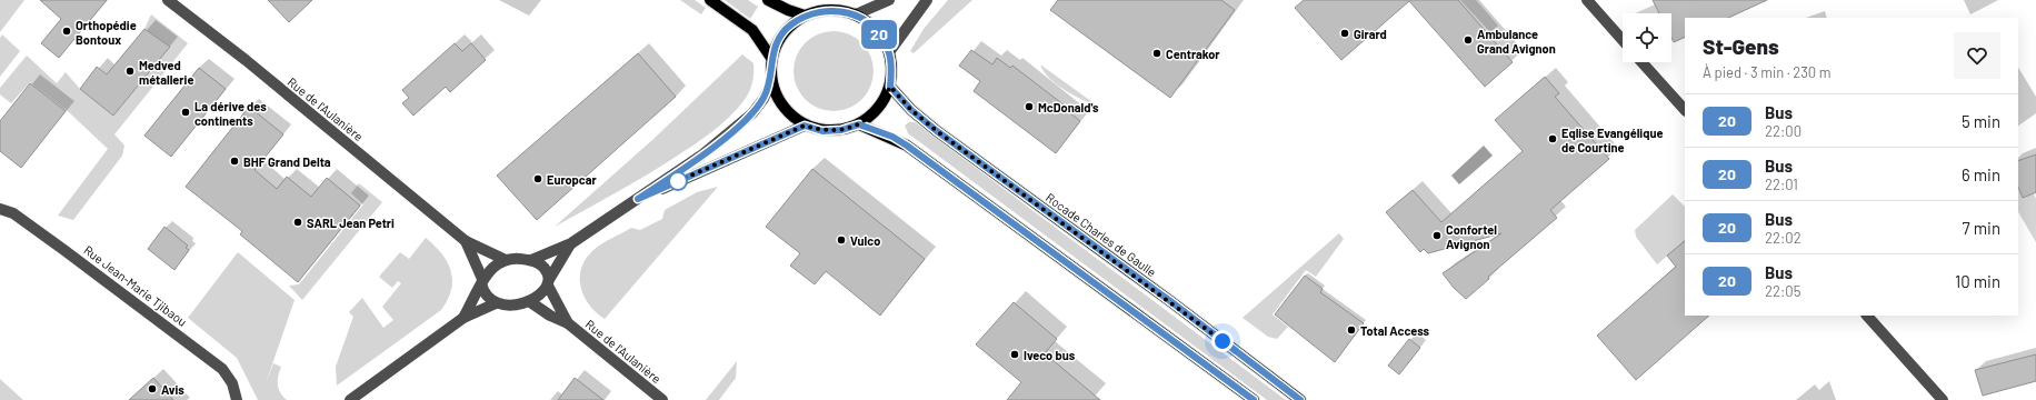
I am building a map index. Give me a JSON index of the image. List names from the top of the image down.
{
  "streets": {
    "main road": ["Rocade Charles de Gaulle"],
    "street": ["Rue de l'Aulanière", "Rue Jean-Marie Tjibaou"]
  },
  "places": [
    "Orthopédie Bontoux",
    "Girard",
    "Ambulance Grand Avignon",
    "Centrakor",
    "Medved métallerie",
    "McDonald's",
    "La dérive des continents",
    "Eqlise Evangélique de Courtine",
    "BHF Grand Delta",
    "Europcar",
    "SARL Jean Petri",
    "Confortel Avignon",
    "Vulco",
    "Total Access",
    "Iveco bus",
    "Avis"
  ],
  "lines": ["bus line 20"],
  "page": {
    "on_map": "20",
    "heading": ["St-Gens", "À pied · 3 min · 230 m"],
    "list": [
      {
        "mark": "20",
        "name": "Bus",
        "note": "22:00",
        "value": "5 min"
      },
      {
        "mark": "20",
        "name": "Bus",
        "note": "22:01",
        "value": "6 min"
      },
      {
        "mark": "20",
        "name": "Bus",
        "note": "22:02",
        "value": "7 min"
      },
      {
        "mark": "20",
        "name": "Bus",
        "note": "22:05",
        "value": "10 min"
      }
    ]
  }
}
